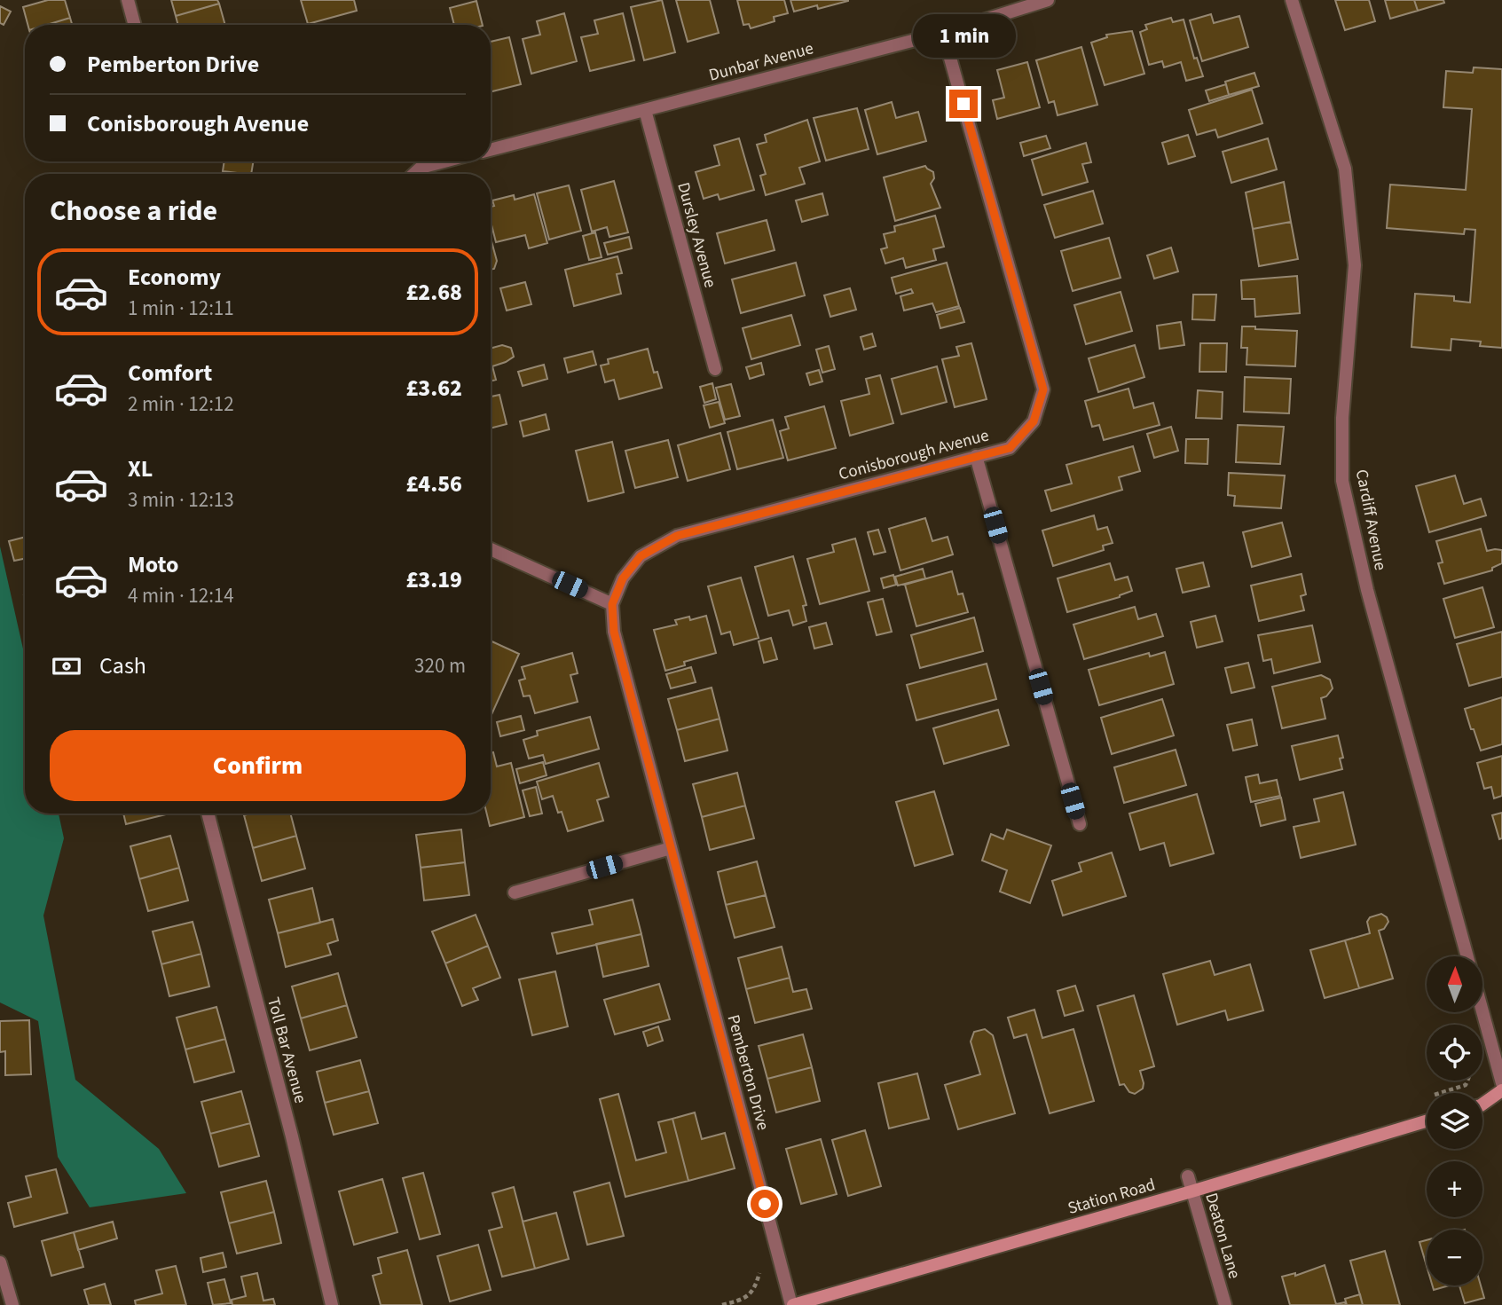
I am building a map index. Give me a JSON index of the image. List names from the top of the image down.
{
  "streets": {
    "main road": ["Station Road"],
    "street": [
      "Dunbar Avenue",
      "Dursley Avenue",
      "Conisborough Avenue",
      "Cardiff Avenue",
      "Toll Bar Avenue",
      "Pemberton Drive",
      "Deaton Lane"
    ]
  },
  "crossings": [
    ["Dunbar Avenue", "Dursley Avenue"],
    ["Dunbar Avenue", "Conisborough Avenue"],
    ["Conisborough Avenue", "Pemberton Drive"],
    ["Pemberton Drive", "Station Road"],
    ["Station Road", "Deaton Lane"]
  ],
  "north": "top",
  "page": {
    "bubble": "1 min",
    "banner": ["Pemberton Drive", "Conisborough Avenue"],
    "heading": "Choose a ride",
    "list": [
      {
        "name": "Economy",
        "note": "1 min · 12:11",
        "value": "£2.68"
      },
      {
        "name": "Comfort",
        "note": "2 min · 12:12",
        "value": "£3.62"
      },
      {
        "name": "XL",
        "note": "3 min · 12:13",
        "value": "£4.56"
      },
      {
        "name": "Moto",
        "note": "4 min · 12:14",
        "value": "£3.19"
      }
    ],
    "pay": ["Cash", "320 m"],
    "buttons": "Confirm",
    "map_buttons": ["+", "−"]
  }
}
